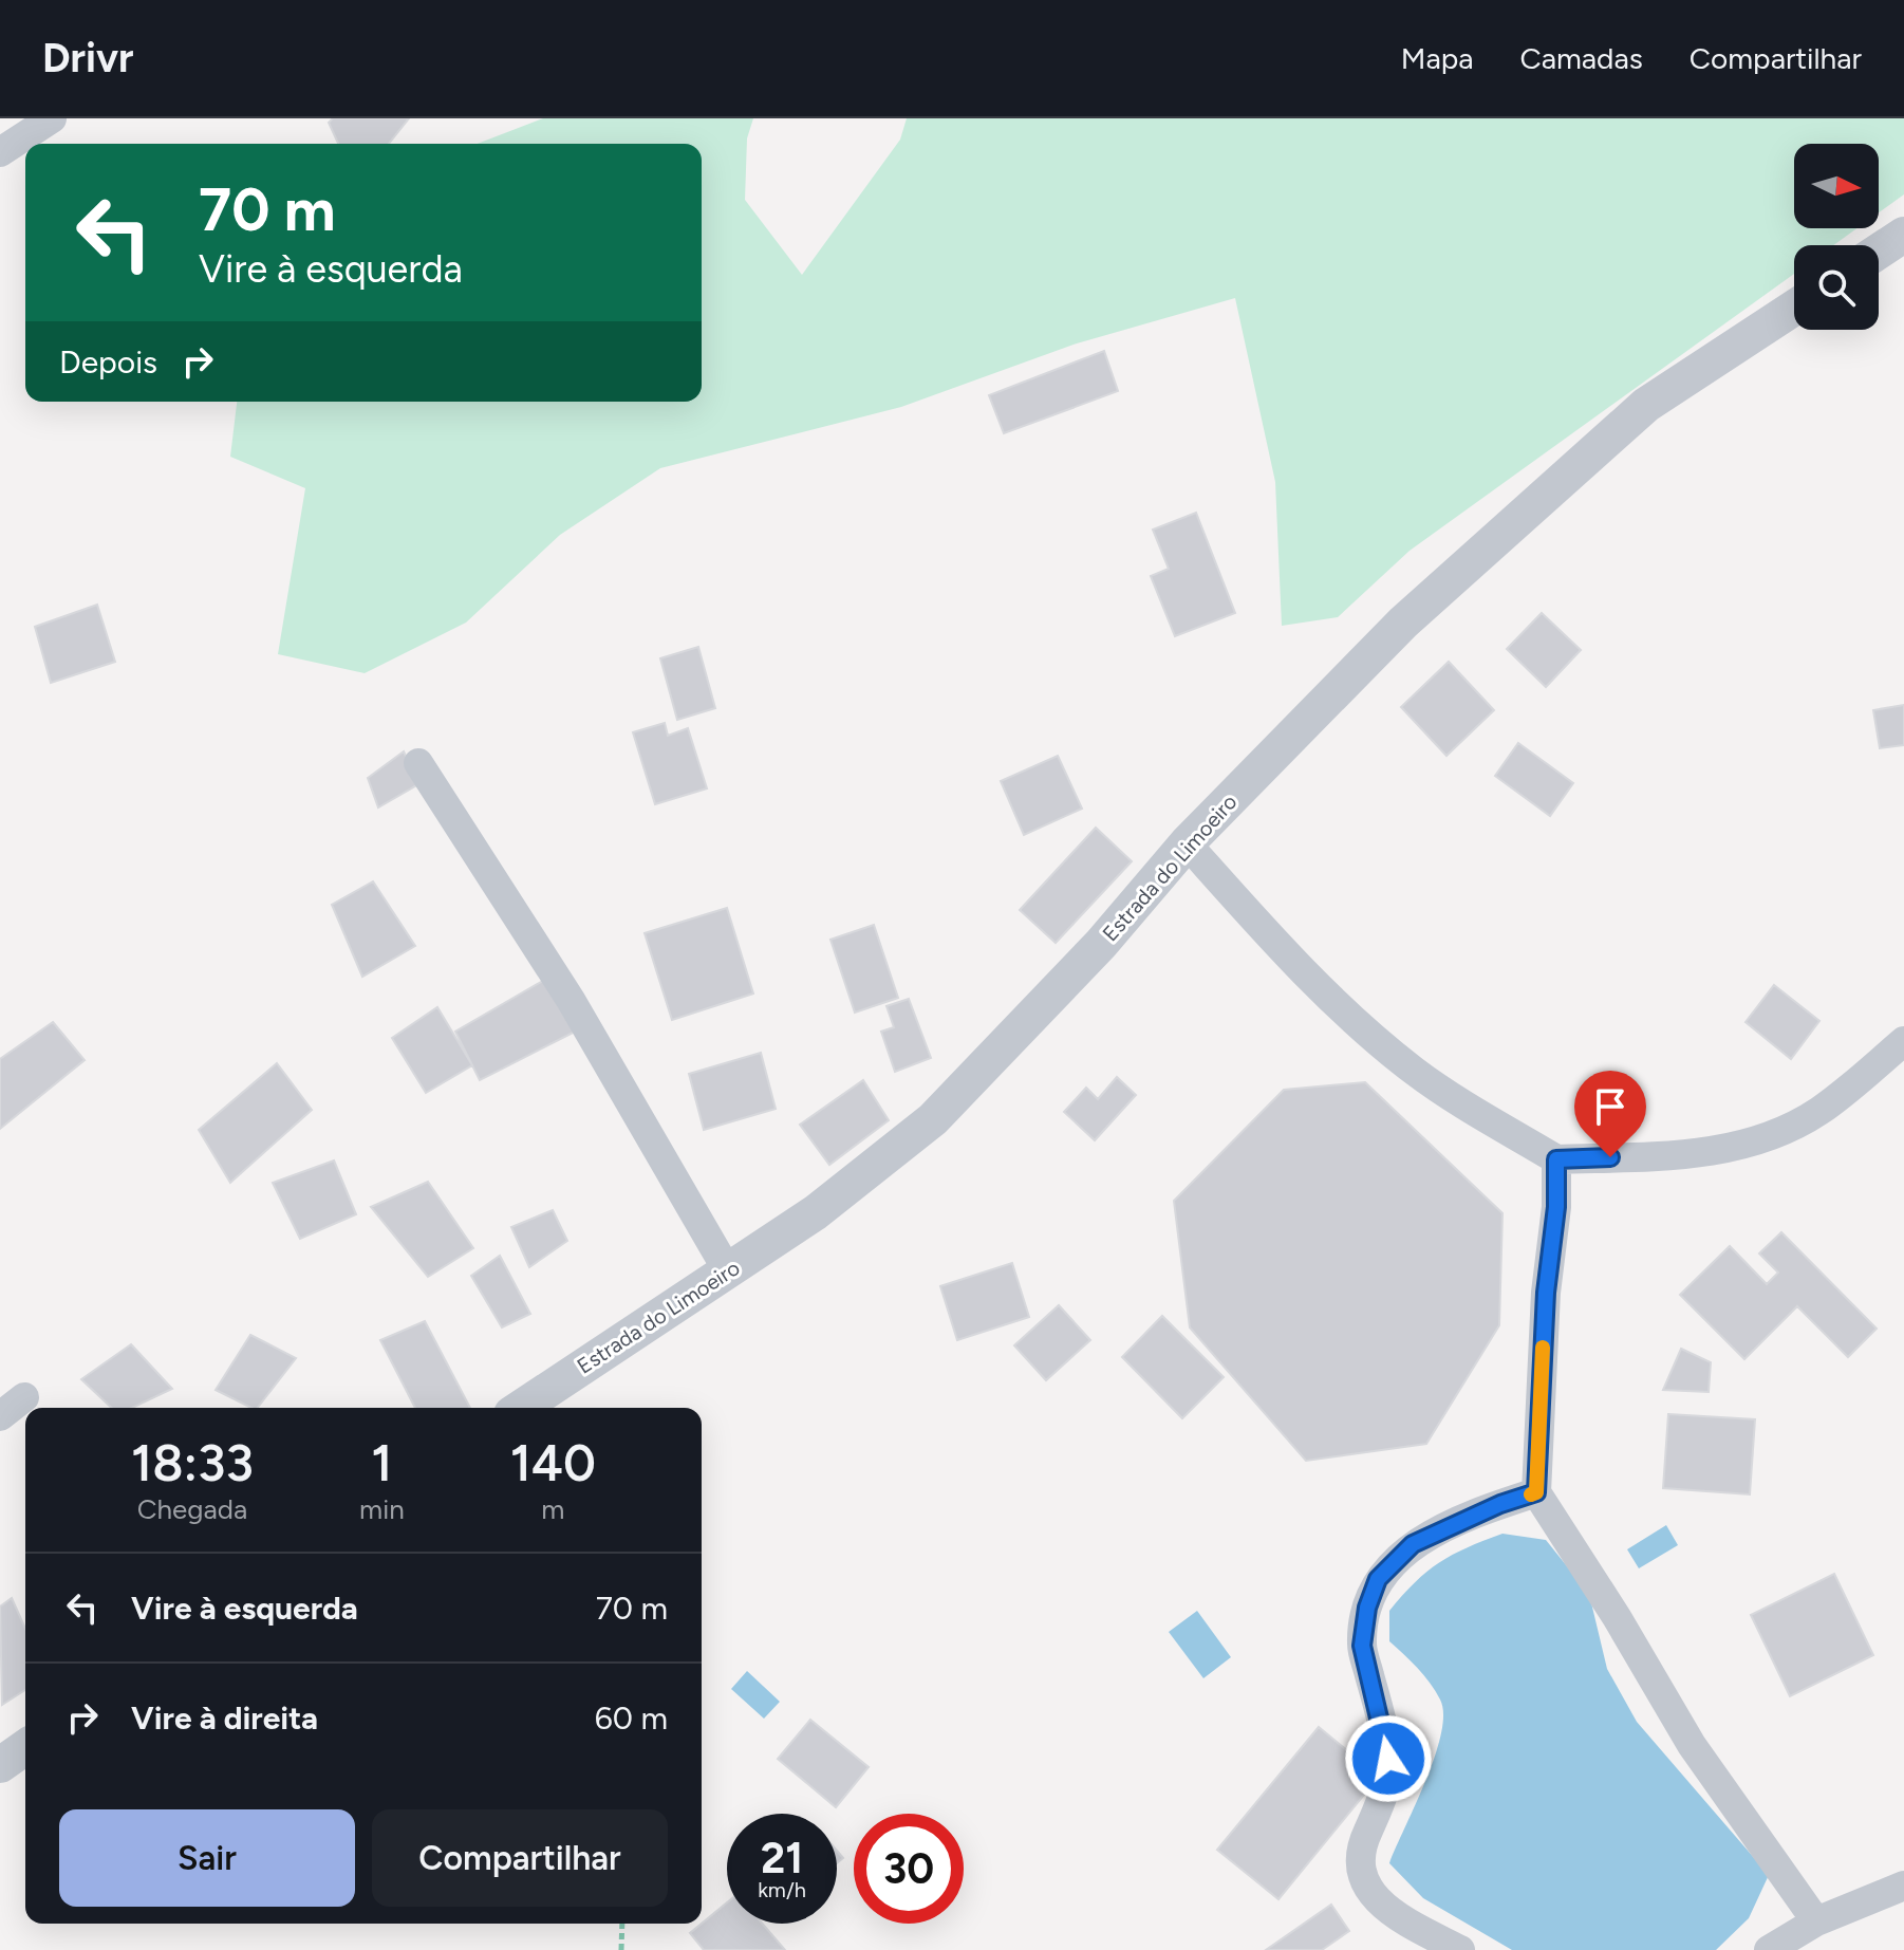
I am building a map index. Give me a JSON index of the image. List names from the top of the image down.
{
  "streets": {
    "street": ["Estrada do Limoeiro"]
  },
  "north": "right",
  "page": {
    "header": "Drivr",
    "nav": ["Mapa", "Camadas", "Compartilhar"],
    "turn": ["70 m", "Vire à esquerda"],
    "then": "Depois",
    "eta": [
      "18:33",
      "Chegada",
      "1",
      "min",
      "140",
      "m"
    ],
    "list": [
      {
        "name": "Vire à esquerda",
        "value": "70 m"
      },
      {
        "name": "Vire à direita",
        "value": "60 m"
      }
    ],
    "buttons": ["Sair", "Compartilhar"],
    "speed": "21 km/h",
    "limit": "30"
  }
}
